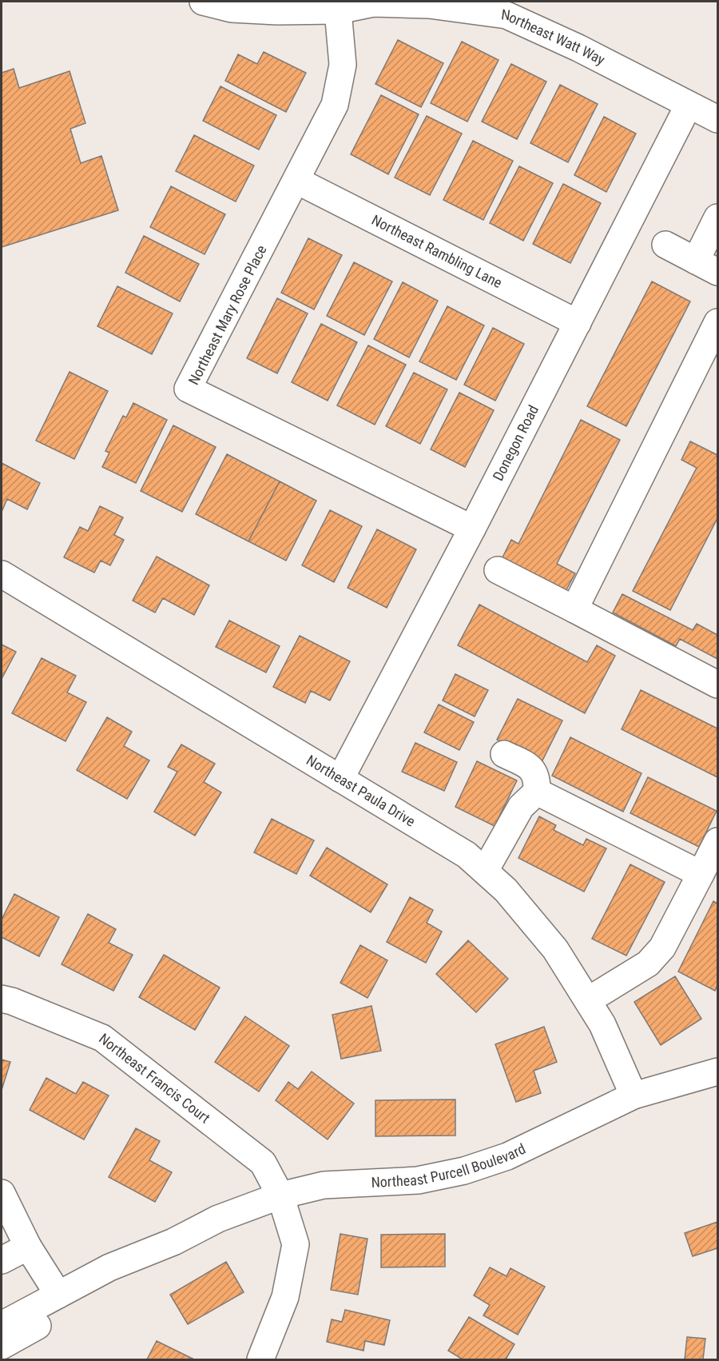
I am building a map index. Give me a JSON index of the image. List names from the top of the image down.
{
  "streets": {
    "street": [
      "Northeast Watt Way",
      "Northeast Rambling Lane",
      "Northeast Mary Rose Place",
      "Donegon Road",
      "Northeast Paula Drive",
      "Northeast Francis Court",
      "Northeast Purcell Boulevard"
    ]
  },
  "crossings": [
    ["Northeast Watt Way", "Northeast Mary Rose Place"],
    ["Northeast Watt Way", "Donegon Road"],
    ["Northeast Rambling Lane", "Northeast Mary Rose Place"],
    ["Northeast Rambling Lane", "Donegon Road"],
    ["Northeast Mary Rose Place", "Donegon Road"],
    ["Donegon Road", "Northeast Paula Drive"],
    ["Northeast Paula Drive", "Northeast Purcell Boulevard"],
    ["Northeast Francis Court", "Northeast Purcell Boulevard"]
  ]
}
